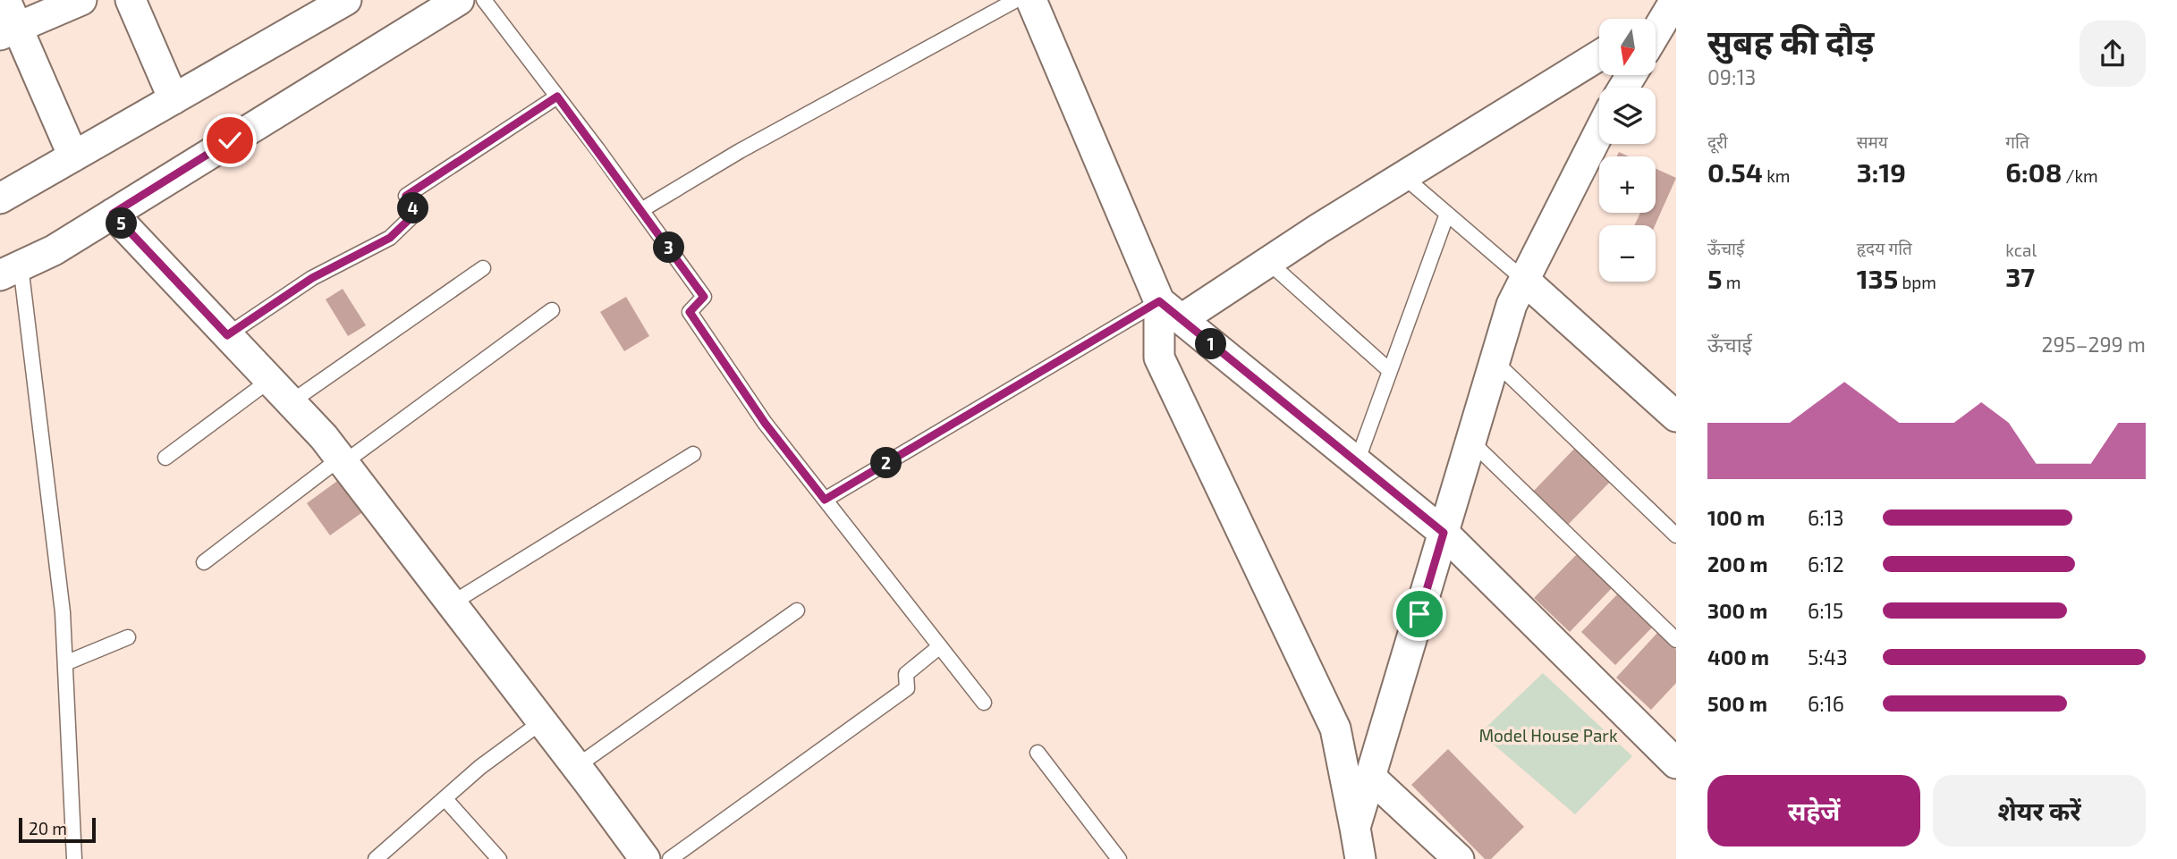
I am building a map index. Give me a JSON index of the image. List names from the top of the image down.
{
  "parks": ["Model House Park"],
  "scale_bar": "20 m",
  "north": "bottom",
  "page": {
    "heading": ["सुबह की दौड़", "09:13"],
    "map_buttons": ["+", "−"],
    "stats": [
      ["दूरी", "0.54 km"],
      ["समय", "3:19"],
      ["गति", "6:08 /km"],
      ["ऊँचाई", "5 m"],
      ["हृदय गति", "135 bpm"],
      ["kcal", "37"]
    ],
    "pins": [
      "4",
      "5",
      "3",
      "1",
      "2"
    ],
    "chart": ["ऊँचाई", "295–299 m"],
    "list": [
      {
        "name": "100 m",
        "note": "6:13"
      },
      {
        "name": "200 m",
        "note": "6:12"
      },
      {
        "name": "300 m",
        "note": "6:15"
      },
      {
        "name": "400 m",
        "note": "5:43"
      },
      {
        "name": "500 m",
        "note": "6:16"
      }
    ],
    "buttons": ["सहेजें", "शेयर करें"],
    "scale": "20 m"
  }
}
